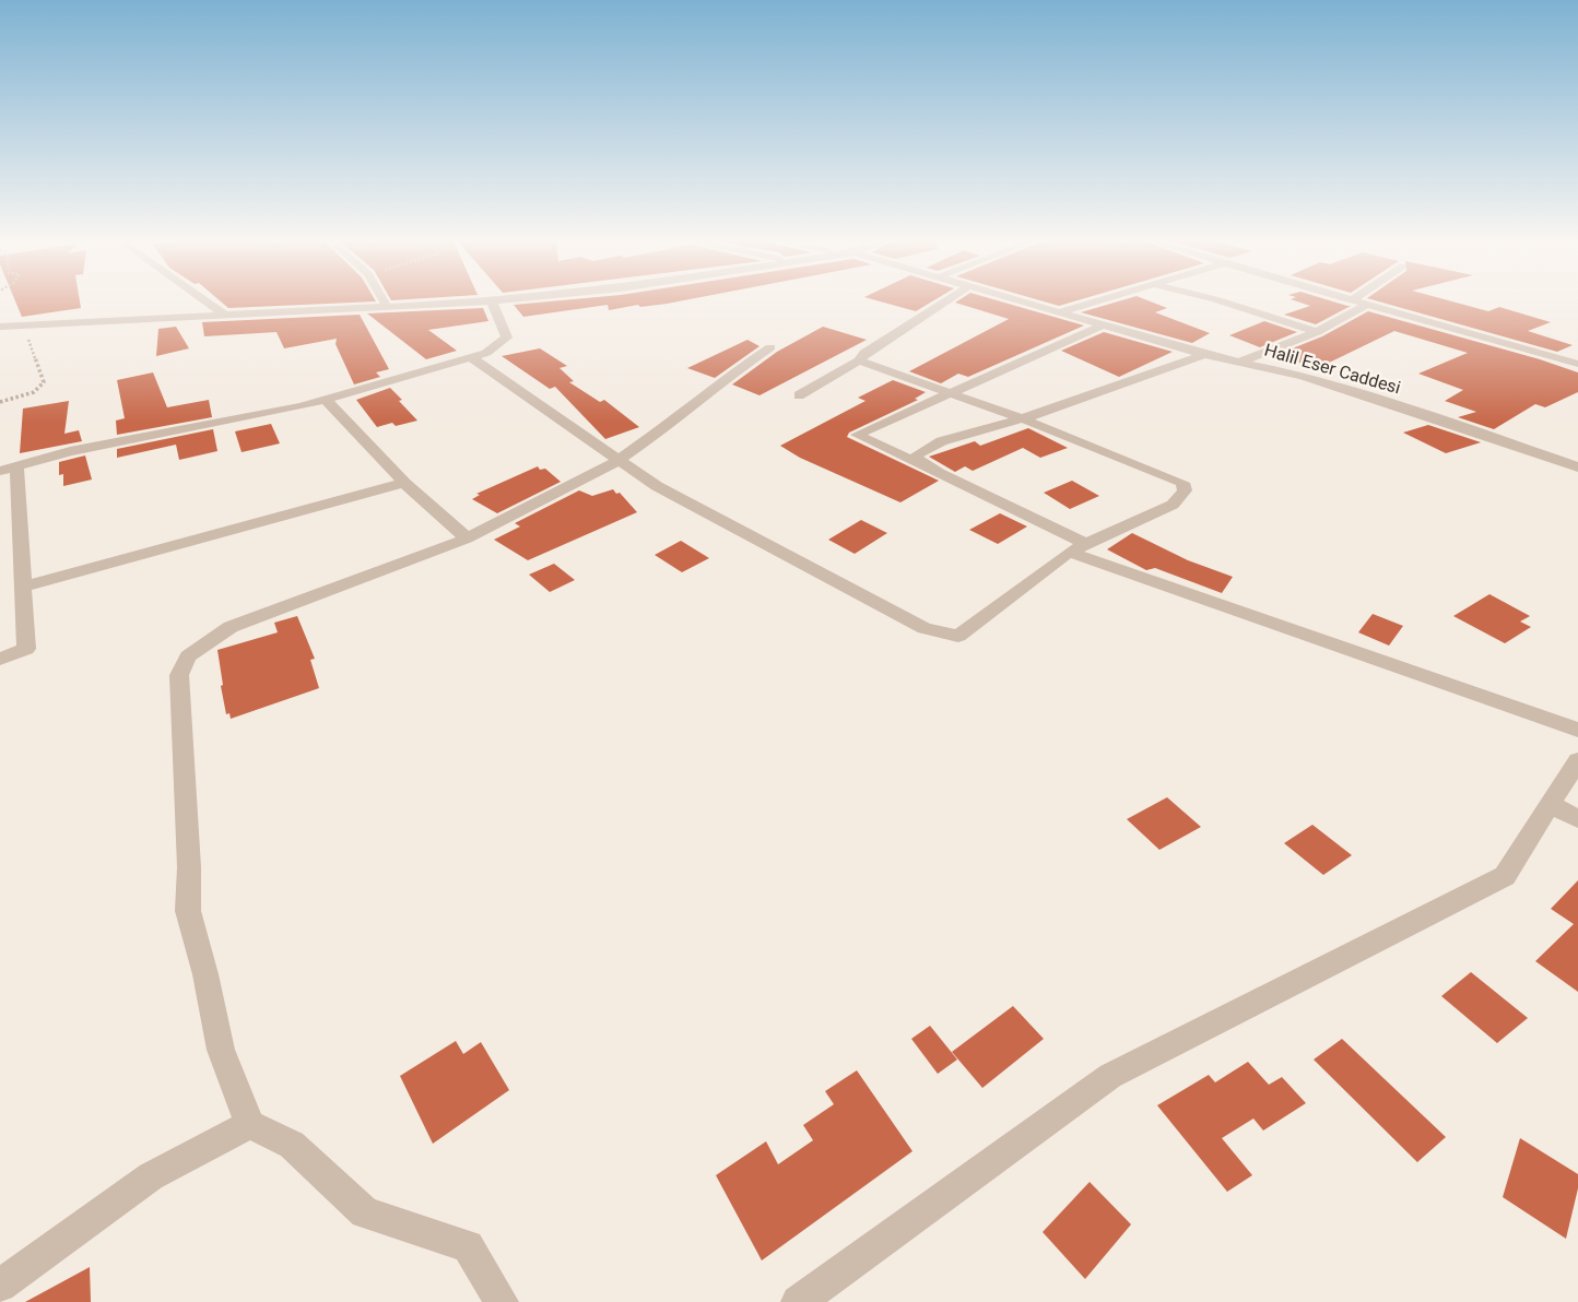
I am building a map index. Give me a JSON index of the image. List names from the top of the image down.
{
  "streets": {
    "street": ["Halil Eser Caddesi"]
  }
}
